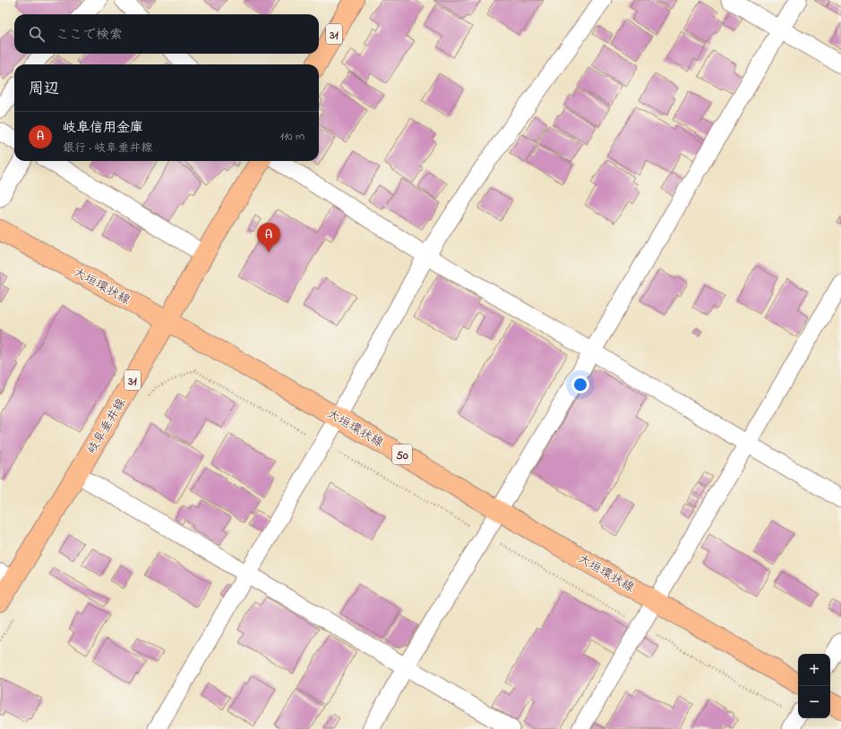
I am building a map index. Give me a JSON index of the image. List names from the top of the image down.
{
  "streets": {
    "main road": [
      "31",
      "大垣環状線",
      "岐阜垂井線",
      "50"
    ]
  },
  "crossings": [
    ["大垣環状線", "岐阜垂井線"]
  ],
  "page": {
    "search": "ここで検索",
    "heading": "周辺",
    "list": [
      {
        "mark": "A",
        "name": "岐阜信用金庫",
        "note": "銀行 · 岐阜垂井線",
        "value": "110 m"
      }
    ],
    "pins": "A",
    "map_buttons": ["+", "−"]
  }
}
